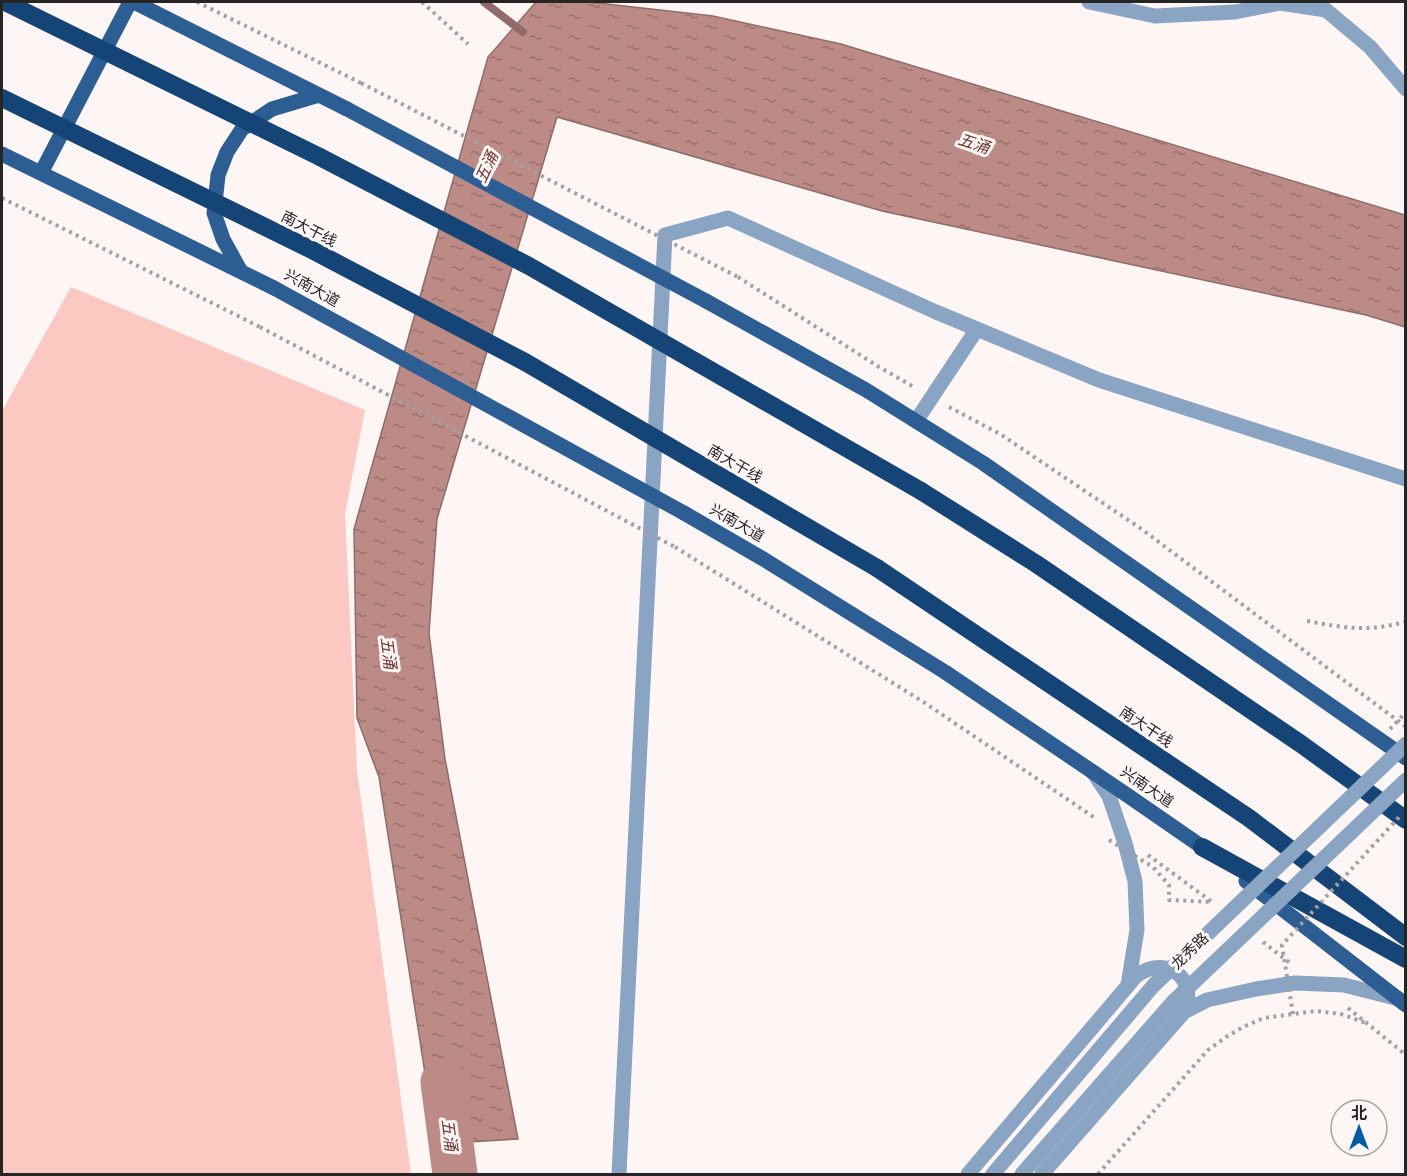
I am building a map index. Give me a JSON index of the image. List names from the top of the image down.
{
  "streets": {
    "highway": ["南大干线"],
    "main road": ["兴南大道"],
    "street": ["龙秀路"]
  },
  "water": ["五涌"],
  "north": "top"
}
